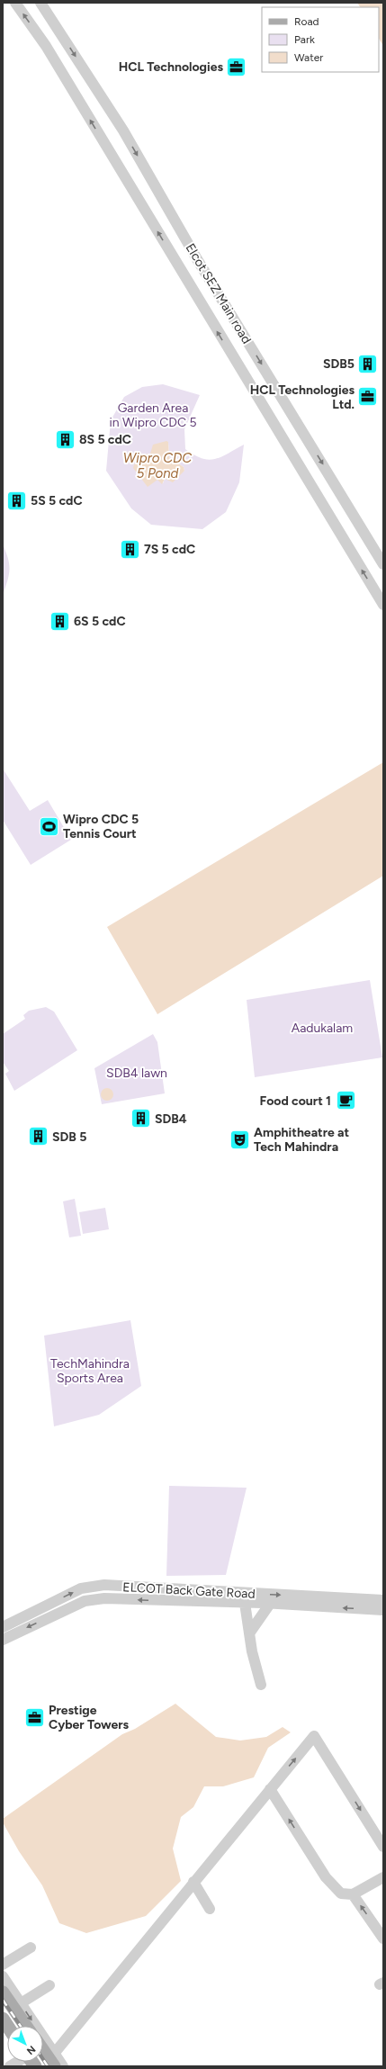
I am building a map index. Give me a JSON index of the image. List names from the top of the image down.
{
  "streets": {
    "street": ["Elcot SEZ Main road", "ELCOT Back Gate Road"]
  },
  "water": ["Wipro CDC 5 Pond"],
  "parks": [
    "Garden Area in Wipro CDC 5",
    "Aadukalam",
    "SDB4 lawn",
    "TechMahindra Sports Area"
  ],
  "places": {
    "office": ["HCL Technologies", "HCL Technologies Ltd.", "Prestige Cyber Towers"],
    "building": [
      "SDB5",
      "8S 5 cdC",
      "5S 5 cdC",
      "7S 5 cdC",
      "6S 5 cdC",
      "SDB4",
      "SDB 5"
    ],
    "sports": ["Wipro CDC 5 Tennis Court"],
    "cafe": ["Food court 1"],
    "theatre": ["Amphitheatre at Tech Mahindra"]
  },
  "legend": ["Road", "Park", "Water"],
  "north": "bottom right"
}
